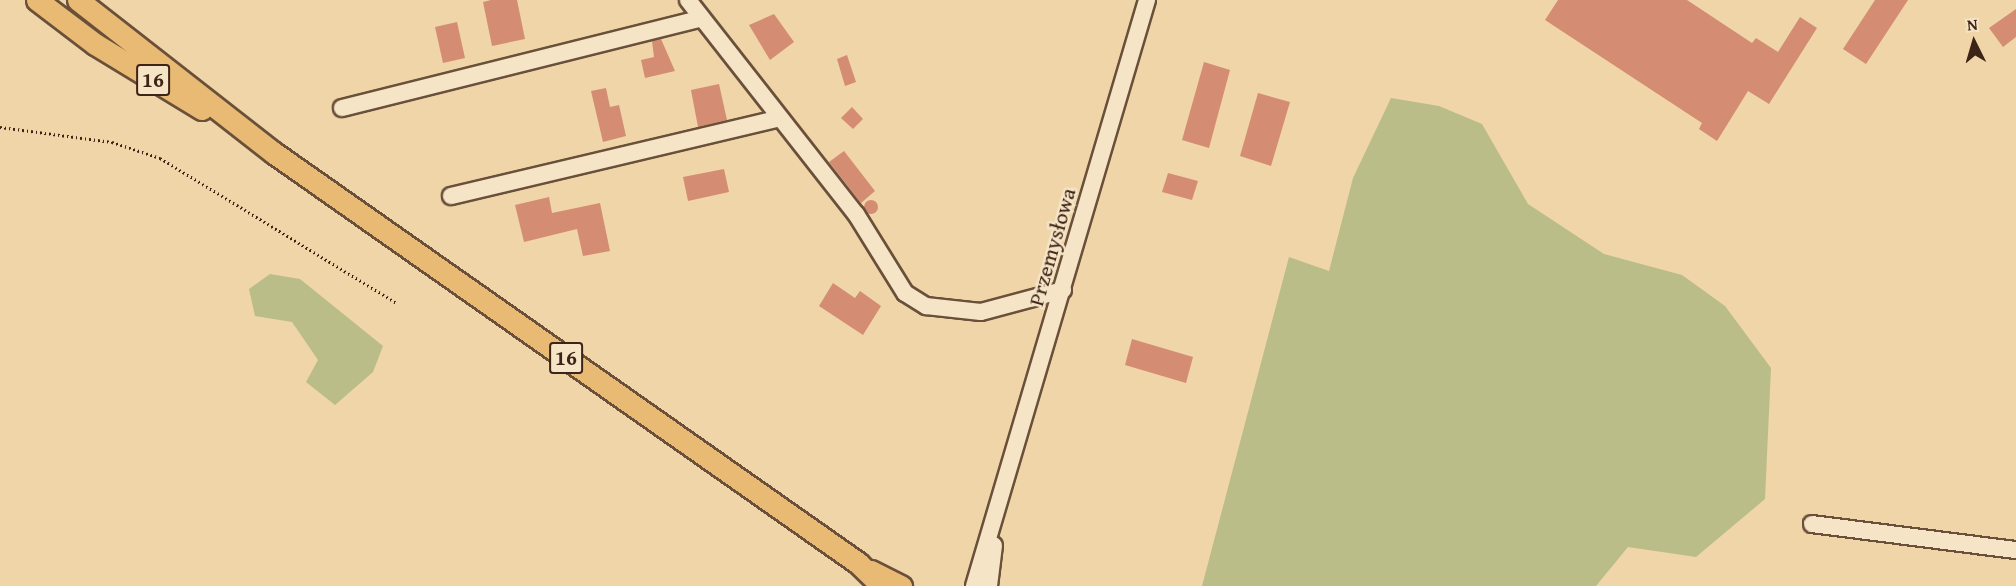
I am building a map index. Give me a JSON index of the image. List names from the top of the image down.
{
  "streets": {
    "main road": ["16"],
    "street": ["Przemysłowa"]
  },
  "north": "top"
}
